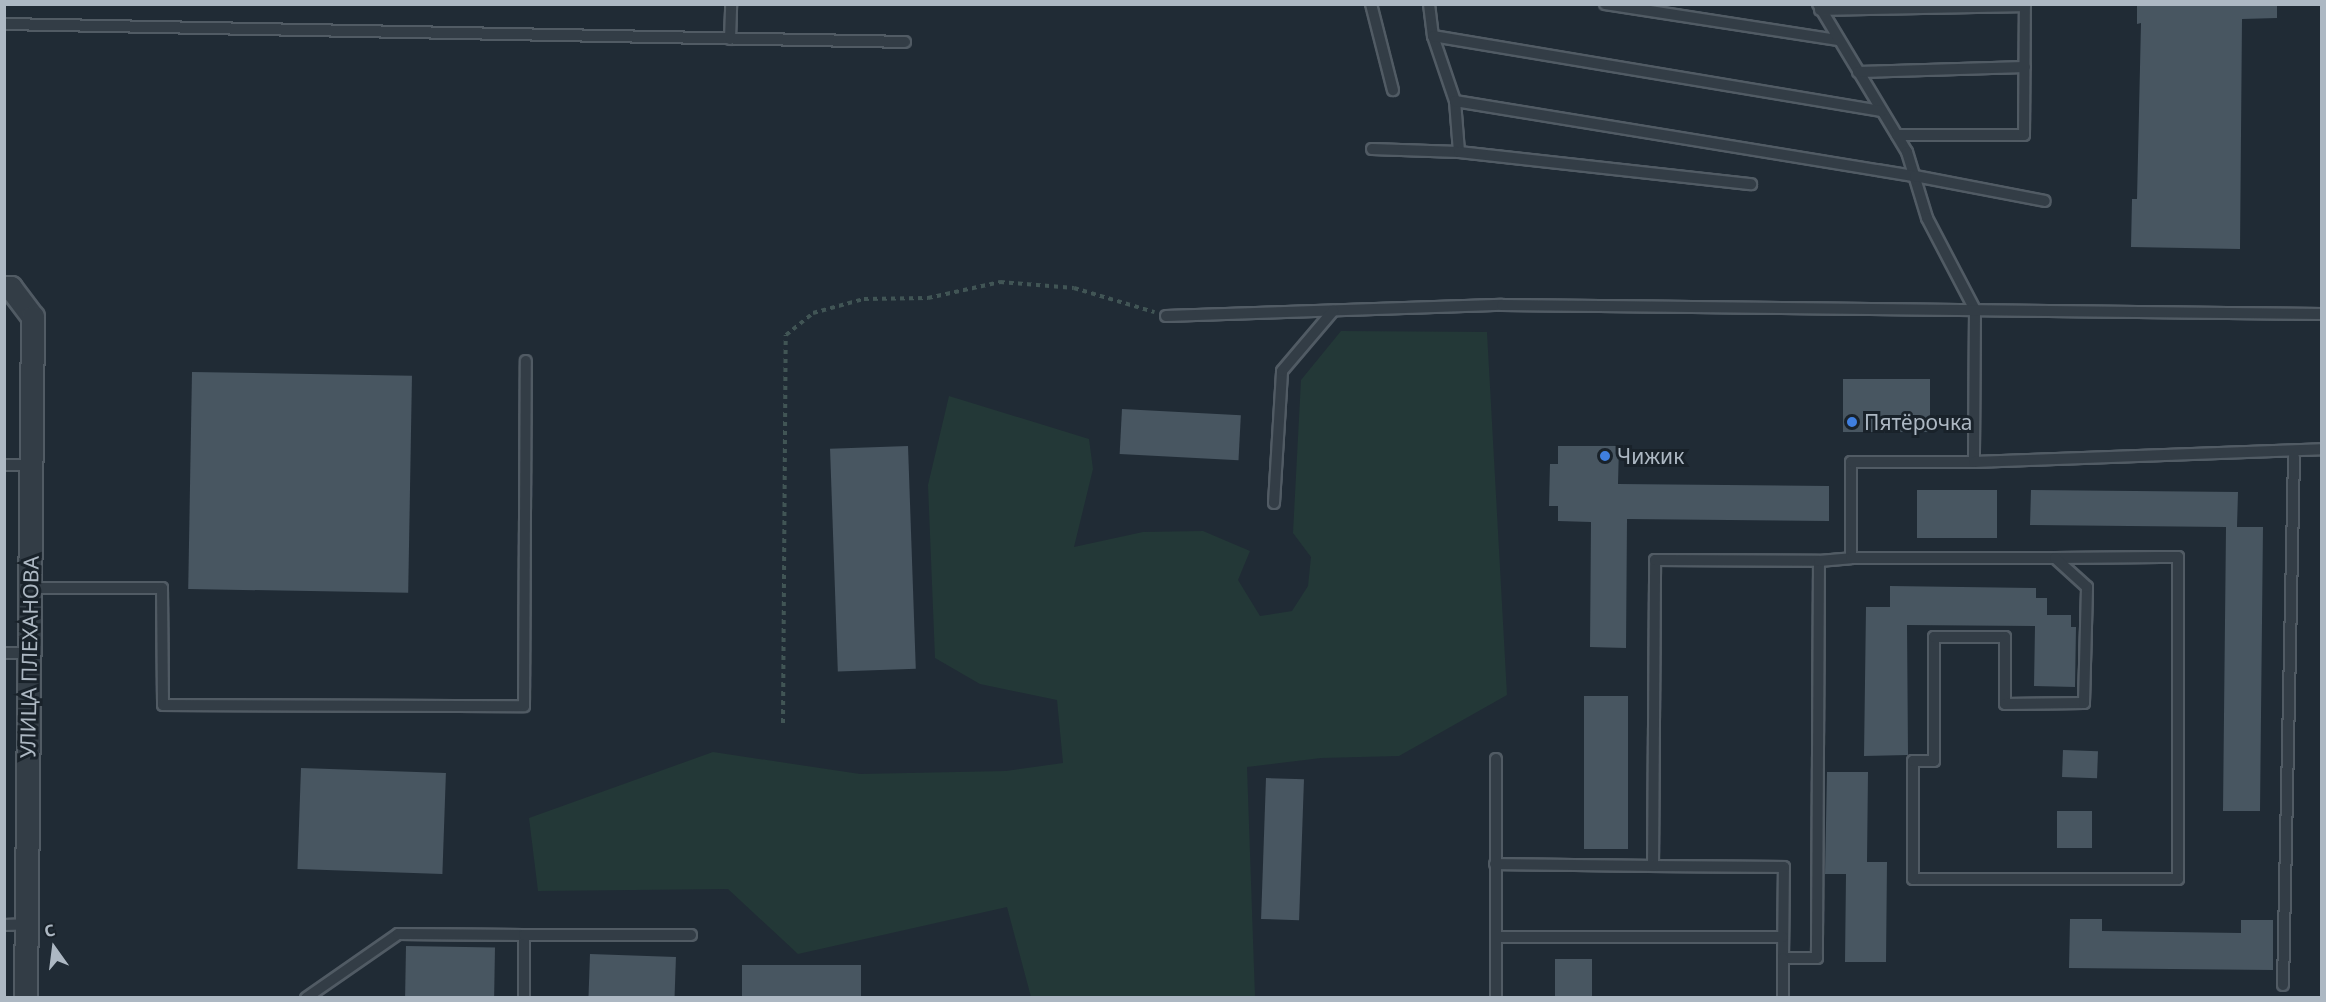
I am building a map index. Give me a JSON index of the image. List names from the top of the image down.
{
  "streets": {
    "street": ["УЛИЦА ПЛЕХАНОВА"]
  },
  "places": ["Пятёрочка", "Чижик"],
  "north": "top"
}
